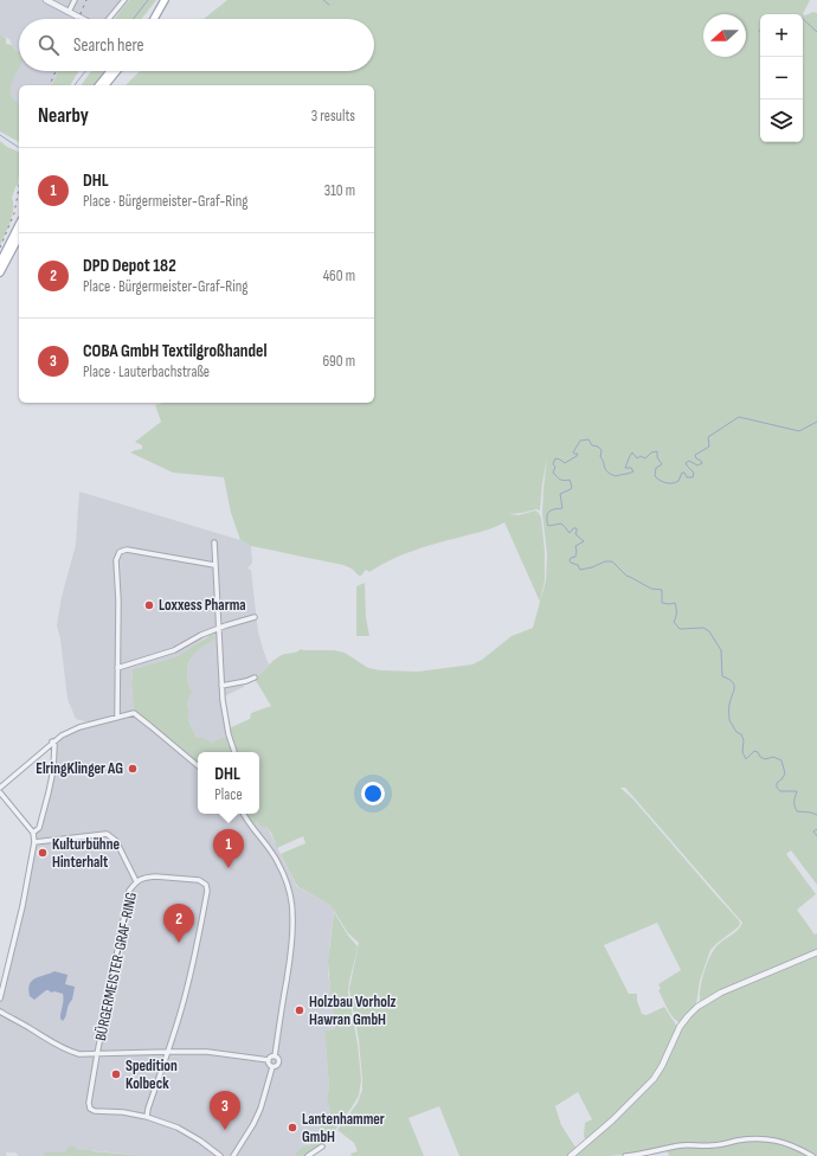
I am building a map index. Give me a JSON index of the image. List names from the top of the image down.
{
  "streets": {
    "street": ["BÜRGERMEISTER-GRAF-RING"]
  },
  "places": [
    "Loxxess Pharma",
    "ElringKlinger AG",
    "Kulturbühne Hinterhalt",
    "Holzbau Vorholz Hawran GmbH",
    "Spedition Kolbeck",
    "Lantenhammer GmbH"
  ],
  "north": "left",
  "page": {
    "map_buttons": ["+", "−"],
    "search": "Search here",
    "heading": ["Nearby", "3 results"],
    "list": [
      {
        "mark": "1",
        "name": "DHL",
        "note": "Place · Bürgermeister-Graf-Ring",
        "value": "310 m"
      },
      {
        "mark": "2",
        "name": "DPD Depot 182",
        "note": "Place · Bürgermeister-Graf-Ring",
        "value": "460 m"
      },
      {
        "mark": "3",
        "name": "COBA GmbH Textilgroßhandel",
        "note": "Place · Lauterbachstraße",
        "value": "690 m"
      }
    ],
    "popup": ["DHL", "Place"],
    "pins": ["1", "2", "3"]
  }
}
